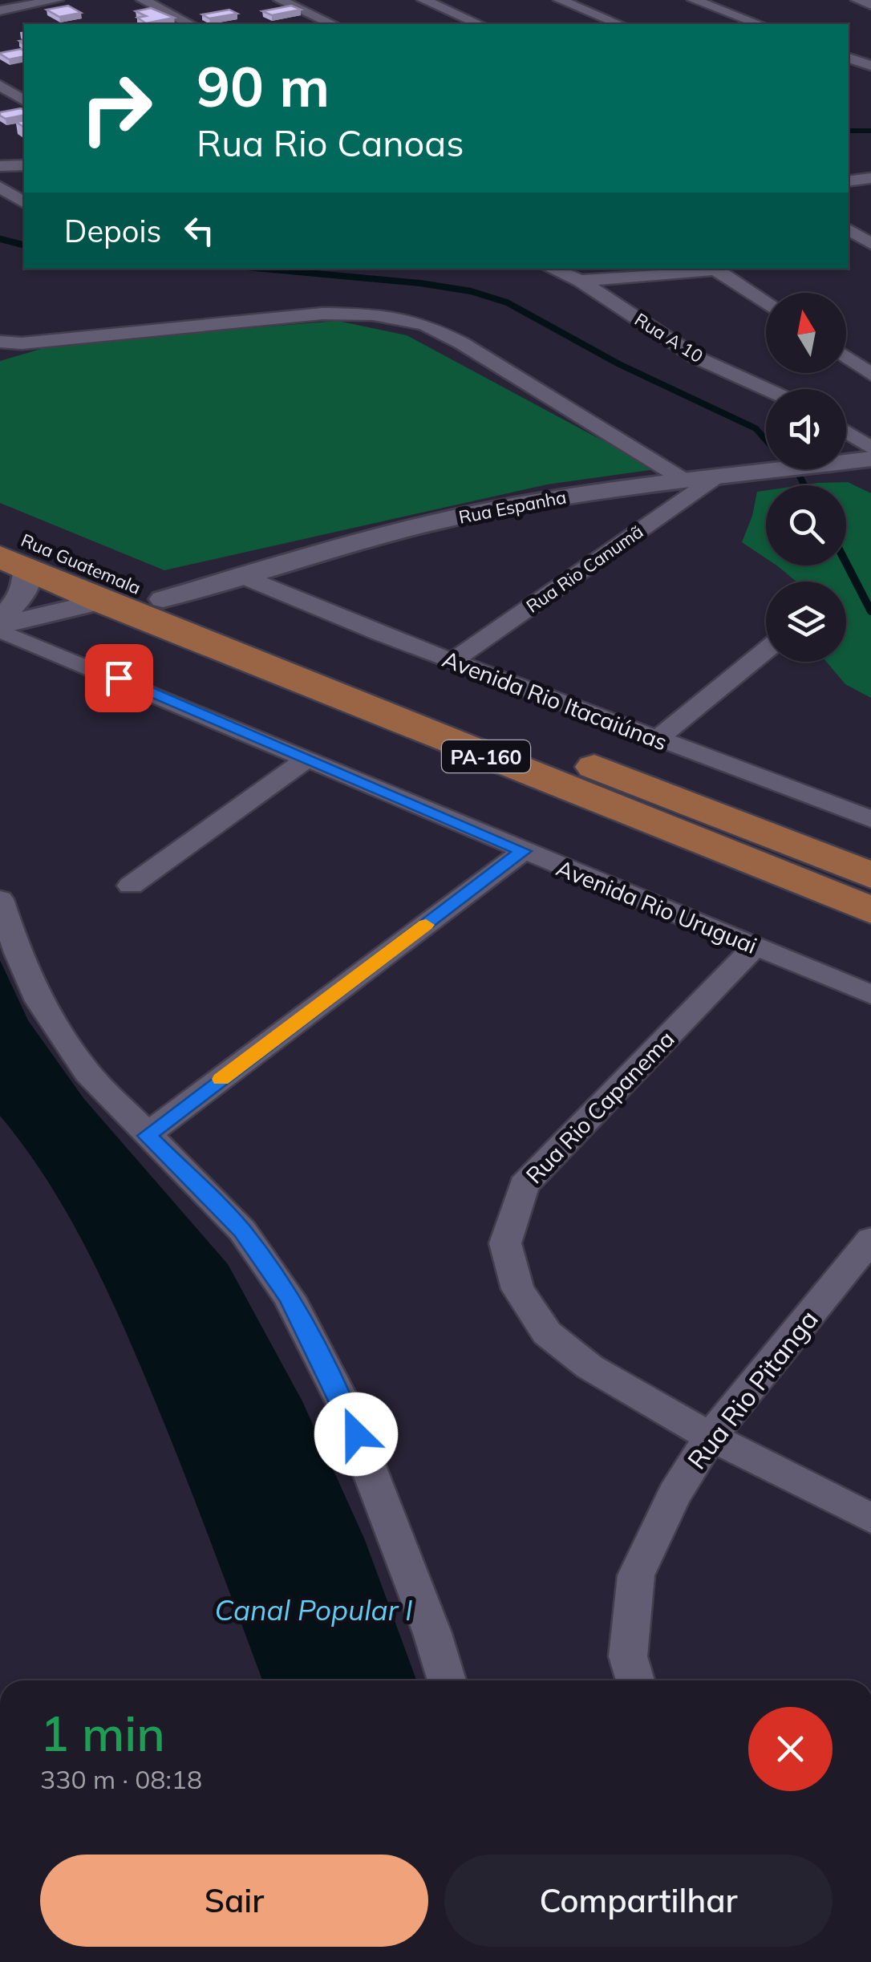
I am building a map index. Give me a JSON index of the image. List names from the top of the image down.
{
  "streets": {
    "main road": ["Rua Guatemala", "PA-160"],
    "street": [
      "Rua A 10",
      "Rua Espanha",
      "Rua Rio Canumã",
      "Avenida Rio Itacaiúnas",
      "Avenida Rio Uruguai",
      "Rua Rio Capanema",
      "Rua Rio Pitanga"
    ]
  },
  "crossings": [
    ["Rua Espanha", "Rua Guatemala"],
    ["Rua Espanha", "Rua Rio Canumã"],
    ["Rua Espanha", "Avenida Rio Itacaiúnas"],
    ["Rua Espanha", "PA-160"],
    ["Rua Guatemala", "PA-160"],
    ["Rua Rio Canumã", "Avenida Rio Itacaiúnas"],
    ["Avenida Rio Uruguai", "Rua Rio Capanema"],
    ["Rua Rio Capanema", "Rua Rio Pitanga"]
  ],
  "water": ["Canal Popular I"],
  "north": "top",
  "page": {
    "turn": ["90 m", "Rua Rio Canoas"],
    "then": "Depois",
    "heading": ["1 min", "330 m · 08:18"],
    "buttons": ["Sair", "Compartilhar"]
  }
}
